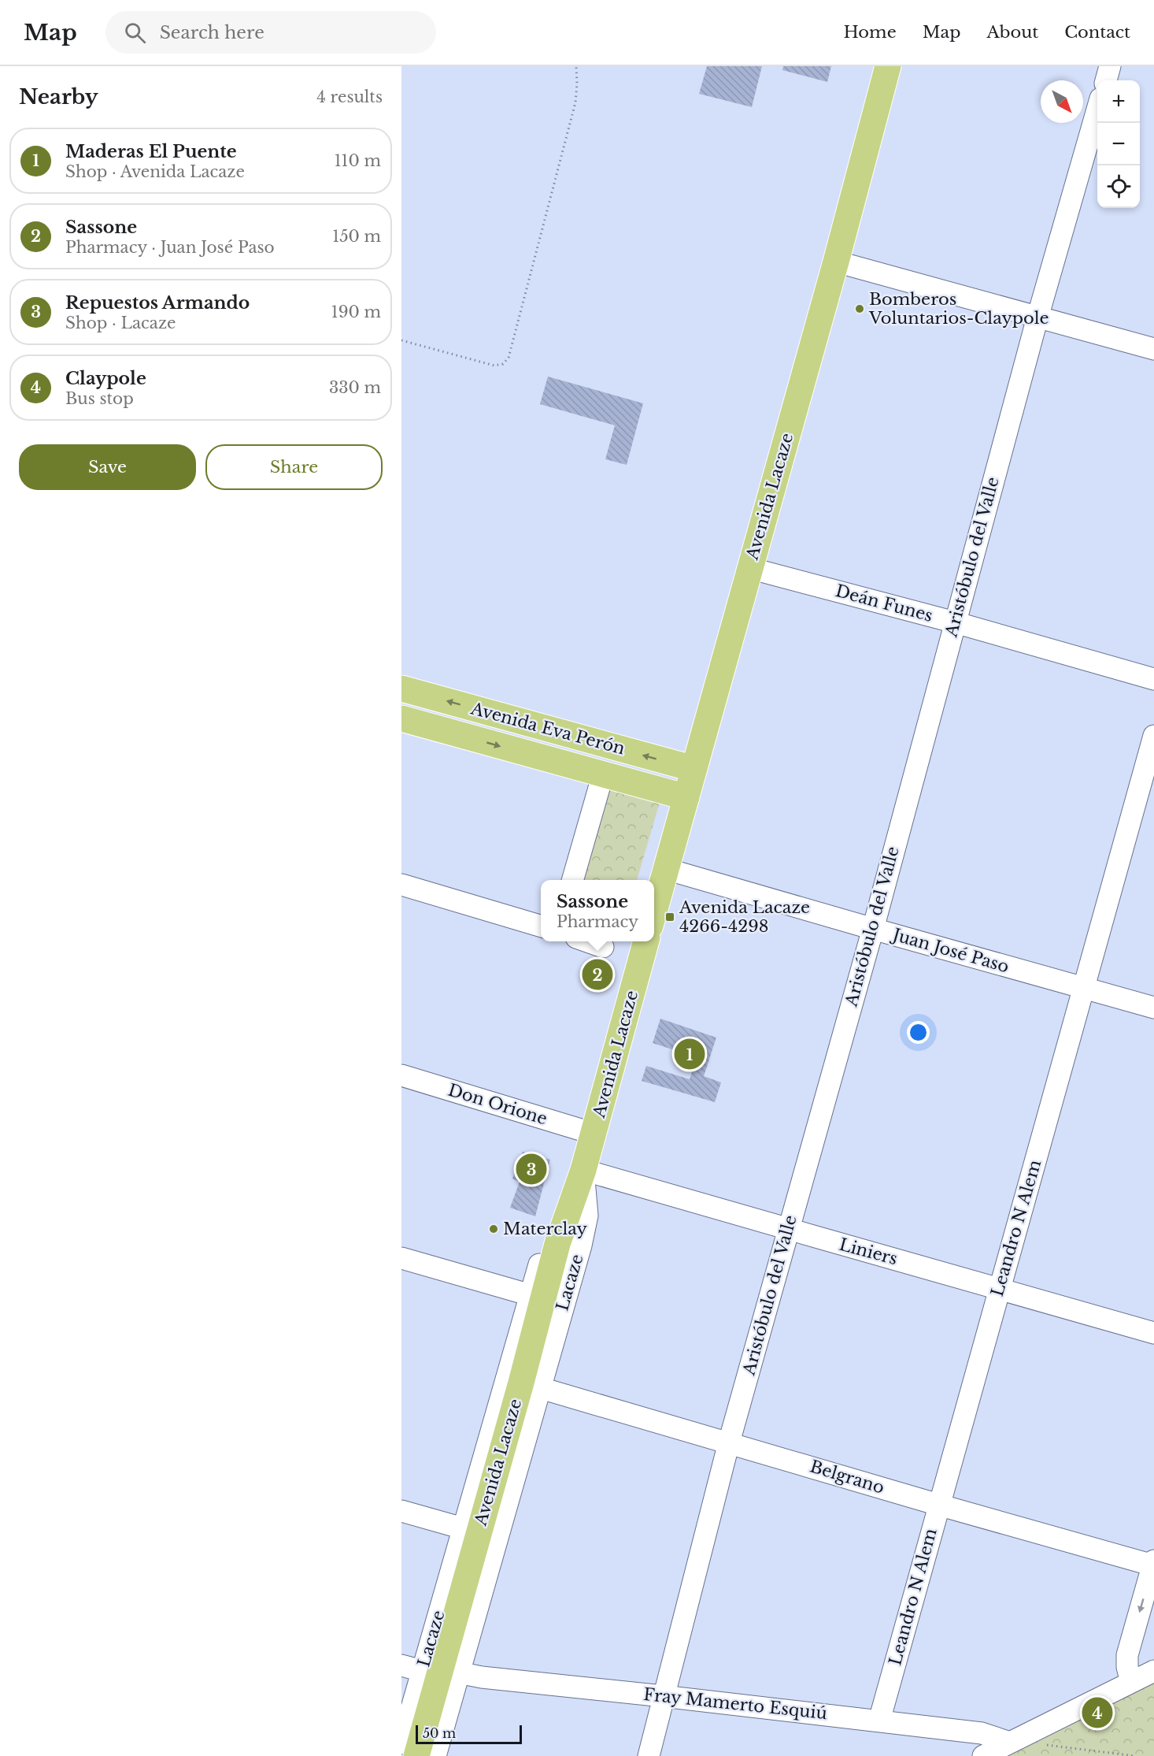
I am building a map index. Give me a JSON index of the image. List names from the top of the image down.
{
  "streets": {
    "main road": ["Avenida Lacaze", "Avenida Eva Perón"],
    "street": [
      "Aristóbulo del Valle",
      "Deán Funes",
      "Juan José Paso",
      "Don Orione",
      "Leandro N Alem",
      "Liniers",
      "Lacaze",
      "Belgrano",
      "Fray Mamerto Esquiú"
    ]
  },
  "crossings": [
    ["Avenida Lacaze", "Deán Funes"],
    ["Avenida Lacaze", "Avenida Eva Perón"],
    ["Avenida Lacaze", "Juan José Paso"],
    ["Avenida Lacaze", "Don Orione"],
    ["Avenida Lacaze", "Liniers"],
    ["Avenida Lacaze", "Lacaze"],
    ["Avenida Lacaze", "Belgrano"],
    ["Aristóbulo del Valle", "Deán Funes"],
    ["Aristóbulo del Valle", "Juan José Paso"],
    ["Aristóbulo del Valle", "Liniers"],
    ["Aristóbulo del Valle", "Belgrano"],
    ["Aristóbulo del Valle", "Fray Mamerto Esquiú"],
    ["Juan José Paso", "Leandro N Alem"],
    ["Leandro N Alem", "Liniers"],
    ["Leandro N Alem", "Belgrano"],
    ["Leandro N Alem", "Fray Mamerto Esquiú"],
    ["Liniers", "Lacaze"]
  ],
  "places": {
    "other": ["Bomberos Voluntarios-Claypole", "Materclay"],
    "transit": ["Avenida Lacaze 4266-4298"]
  },
  "scale_bar": "50 m",
  "north": "bottom right",
  "page": {
    "header": "Map",
    "search": "Search here",
    "nav": [
      "Home",
      "Map",
      "About",
      "Contact"
    ],
    "heading": ["Nearby", "4 results"],
    "map_buttons": ["+", "−"],
    "list": [
      {
        "mark": "1",
        "name": "Maderas El Puente",
        "note": "Shop · Avenida Lacaze",
        "value": "110 m"
      },
      {
        "mark": "2",
        "name": "Sassone",
        "note": "Pharmacy · Juan José Paso",
        "value": "150 m"
      },
      {
        "mark": "3",
        "name": "Repuestos Armando",
        "note": "Shop · Lacaze",
        "value": "190 m"
      },
      {
        "mark": "4",
        "name": "Claypole",
        "note": "Bus stop",
        "value": "330 m"
      }
    ],
    "buttons": ["Save", "Share"],
    "popup": ["Sassone", "Pharmacy"],
    "pins": [
      "2",
      "1",
      "3",
      "4"
    ],
    "scale": "50 m"
  }
}
